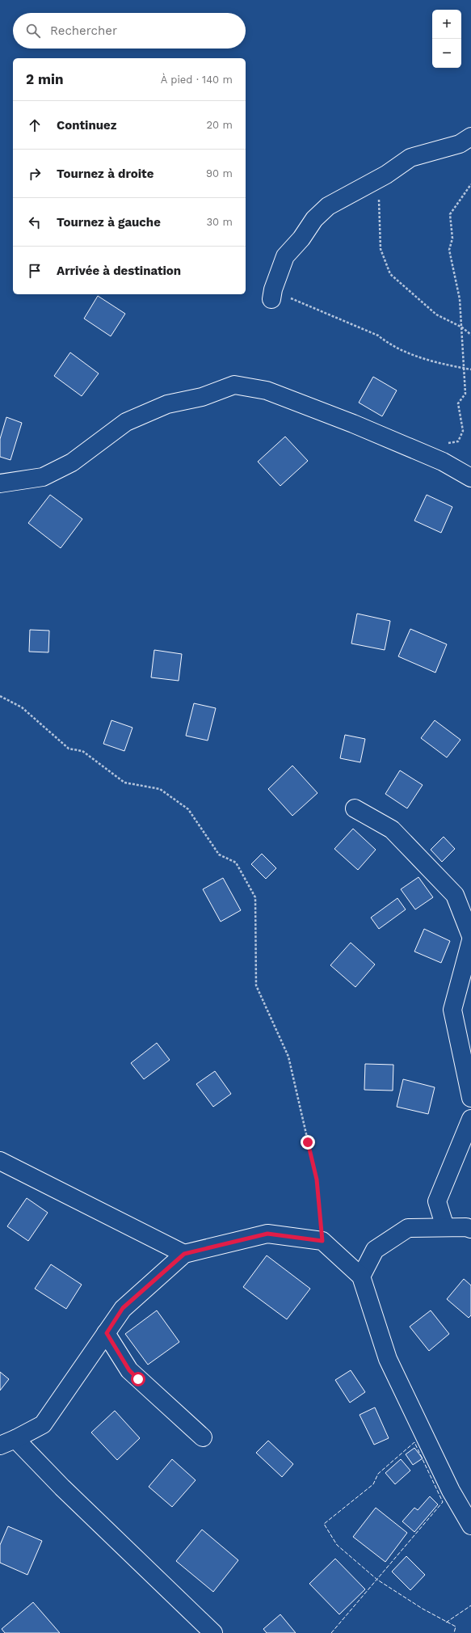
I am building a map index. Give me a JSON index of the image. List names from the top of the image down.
{
  "page": {
    "map_buttons": ["+", "−"],
    "search": "Rechercher",
    "heading": ["2 min", "À pied · 140 m"],
    "list": [
      ["Continuez", "20 m"],
      ["Tournez à droite", "90 m"],
      ["Tournez à gauche", "30 m"],
      "Arrivée à destination"
    ]
  }
}
